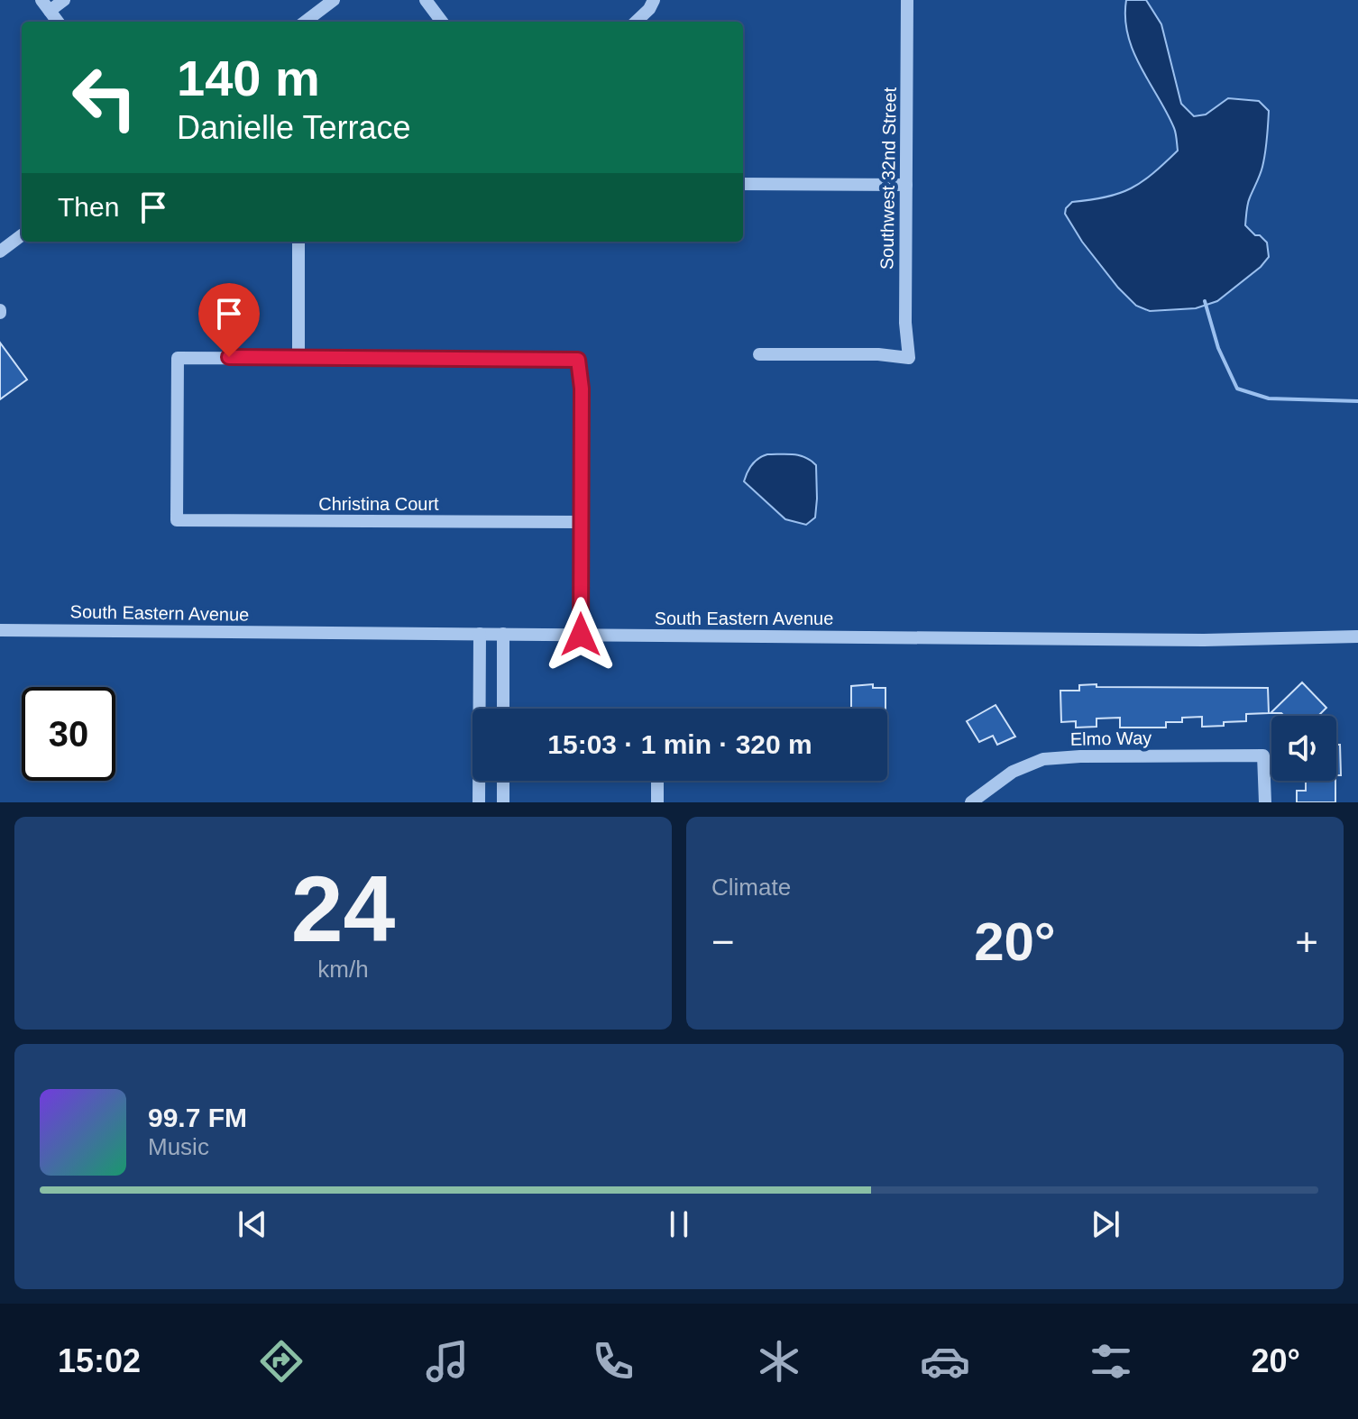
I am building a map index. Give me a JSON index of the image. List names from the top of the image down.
{
  "streets": {
    "street": [
      "Southwest 32nd Street",
      "Christina Court",
      "South Eastern Avenue",
      "Elmo Way"
    ]
  },
  "page": {
    "turn": ["140 m", "Danielle Terrace"],
    "then": "Then",
    "limit": "30",
    "trip": "15:03 · 1 min · 320 m",
    "tile": [
      ["24", "km/h"],
      "Climate"
    ],
    "heat": ["−", "20°", "+"],
    "song": ["99.7 FM", "Music"],
    "tabs": ["15:02", "20°"]
  }
}
